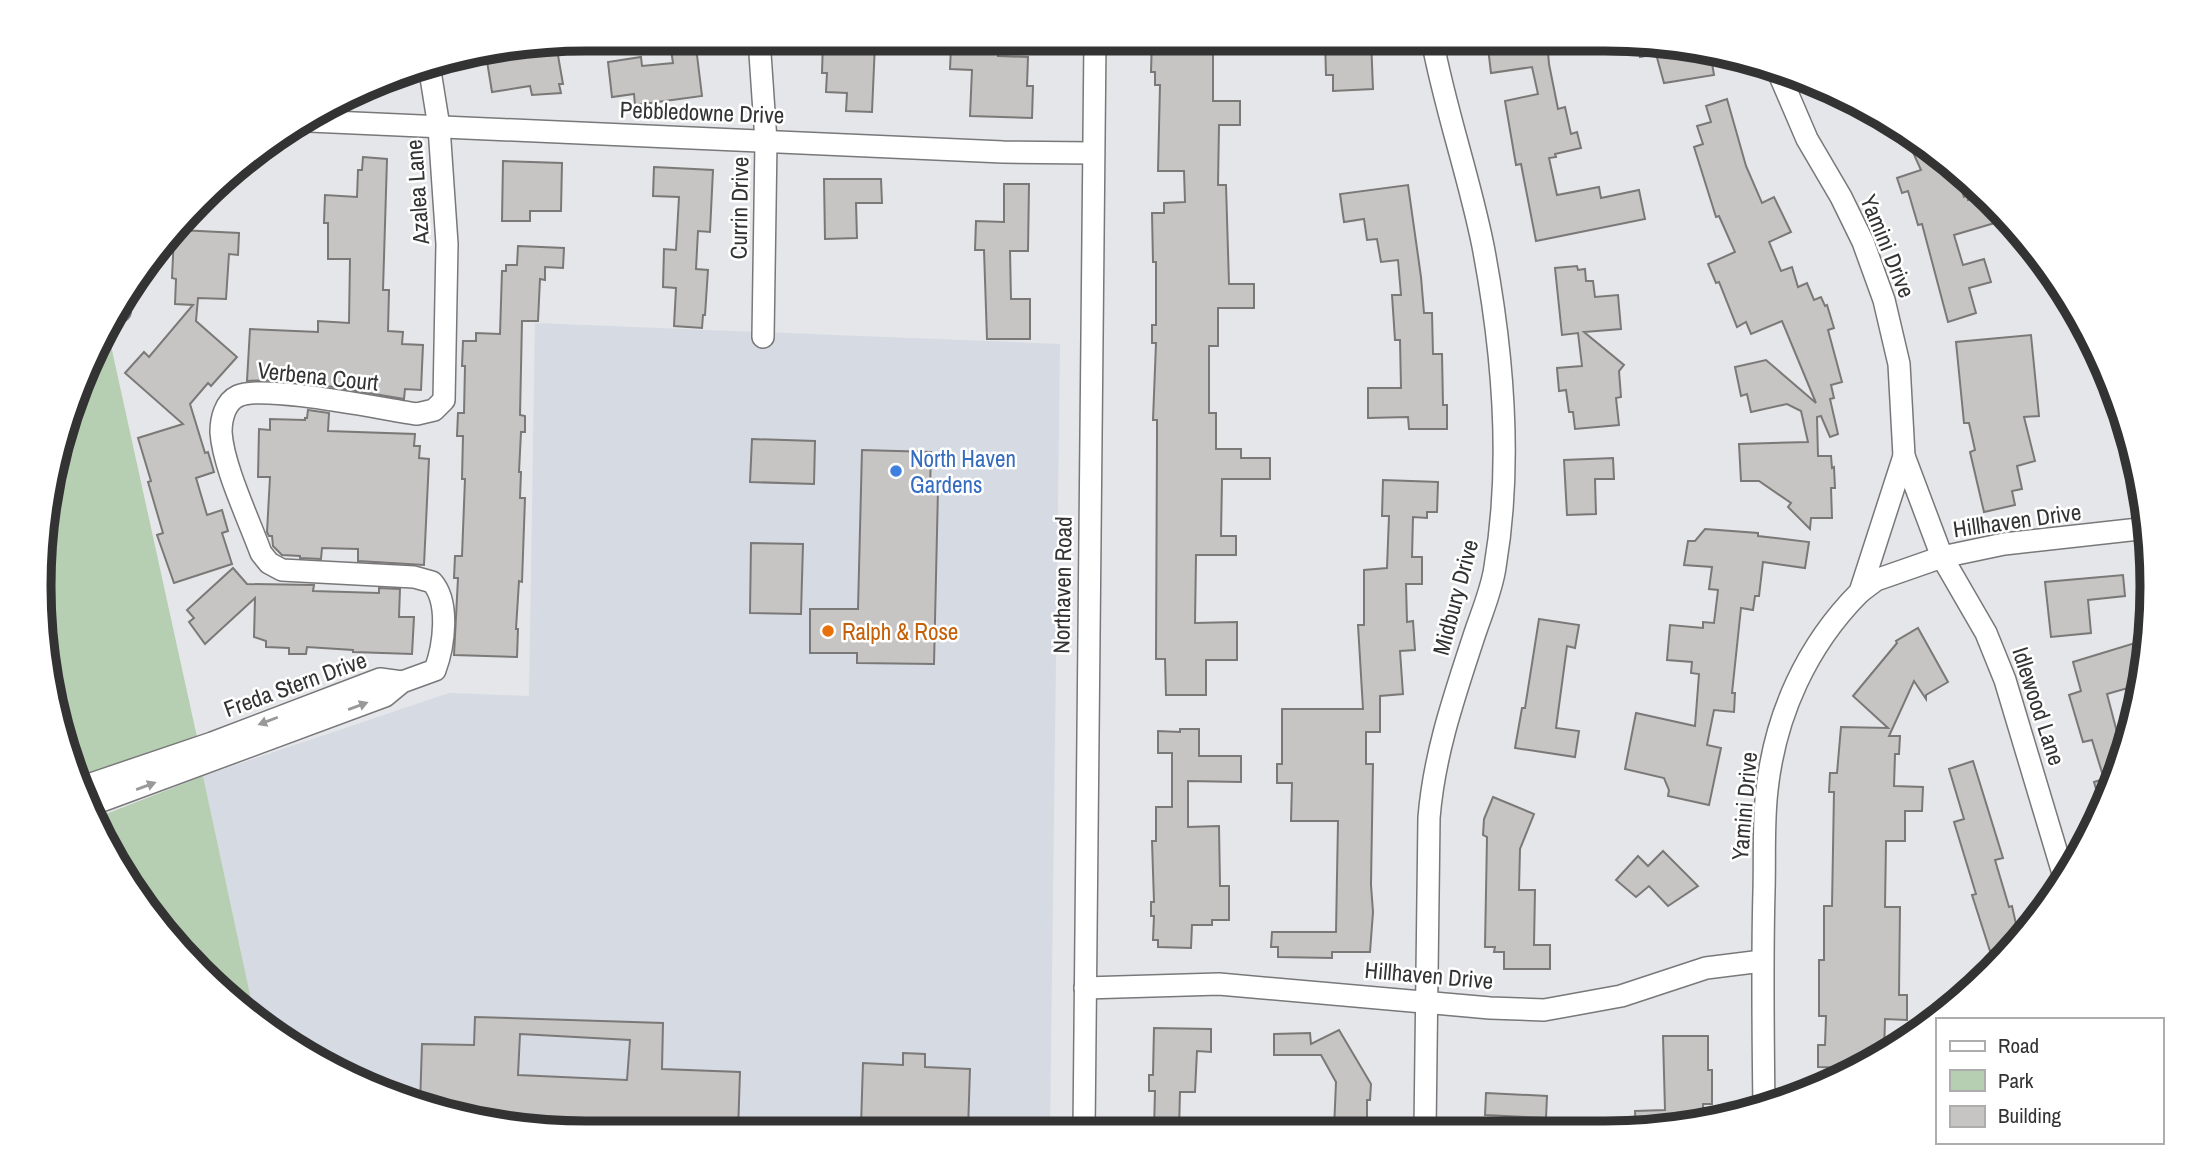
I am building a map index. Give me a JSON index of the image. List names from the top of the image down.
{
  "streets": {
    "street": [
      "Pebbledowne Drive",
      "Azalea Lane",
      "Currin Drive",
      "Yamini Drive",
      "Verbena Court",
      "Hillhaven Drive",
      "Northaven Road",
      "Midbury Drive",
      "Freda Stern Drive",
      "Idlewood Lane"
    ]
  },
  "crossings": [
    ["Pebbledowne Drive", "Azalea Lane"],
    ["Pebbledowne Drive", "Currin Drive"],
    ["Pebbledowne Drive", "Northaven Road"],
    ["Azalea Lane", "Verbena Court"],
    ["Yamini Drive", "Hillhaven Drive"],
    ["Yamini Drive", "Idlewood Lane"],
    ["Verbena Court", "Freda Stern Drive"],
    ["Hillhaven Drive", "Northaven Road"],
    ["Hillhaven Drive", "Midbury Drive"],
    ["Hillhaven Drive", "Idlewood Lane"]
  ],
  "places": ["North Haven Gardens", "Ralph & Rose"],
  "legend": ["Road", "Park", "Building"]
}
